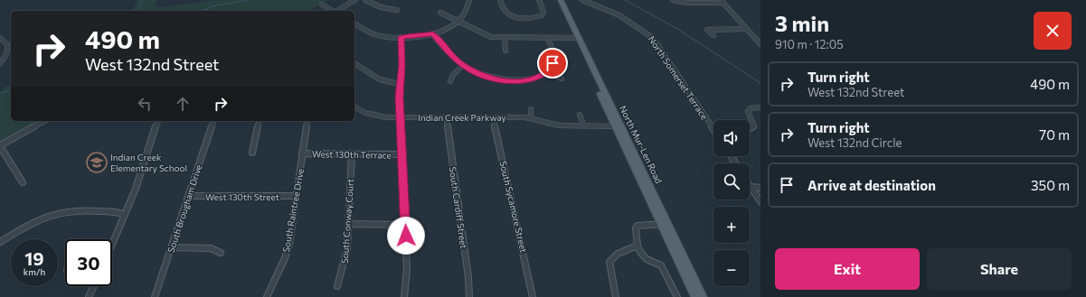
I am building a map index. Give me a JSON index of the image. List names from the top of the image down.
{
  "streets": {
    "main road": ["North Mur-Len Road"],
    "street": [
      "North Somerset Terrace",
      "Indian Creek Parkway",
      "West 130th Terrace",
      "West 130th Street",
      "South Sycamore Street",
      "South Cardiff Street",
      "South Brougham Drive",
      "South Raintree Drive",
      "South Conway Court"
    ]
  },
  "crossings": [
    ["Indian Creek Parkway", "North Mur-Len Road"],
    ["Indian Creek Parkway", "South Sycamore Street"],
    ["Indian Creek Parkway", "South Cardiff Street"],
    ["West 130th Terrace", "South Raintree Drive"],
    ["West 130th Terrace", "South Conway Court"],
    ["West 130th Street", "South Brougham Drive"],
    ["West 130th Street", "South Raintree Drive"]
  ],
  "places": {
    "school or university": ["Indian Creek Elementary School"]
  },
  "page": {
    "heading": ["3 min", "910 m · 12:05"],
    "turn": ["490 m", "West 132nd Street"],
    "list": [
      {
        "name": "Turn right",
        "note": "West 132nd Street",
        "value": "490 m"
      },
      {
        "name": "Turn right",
        "note": "West 132nd Circle",
        "value": "70 m"
      },
      {
        "name": "Arrive at destination",
        "value": "350 m"
      }
    ],
    "map_buttons": ["+", "−"],
    "speed": "19 km/h",
    "limit": "30",
    "buttons": ["Exit", "Share"]
  }
}
